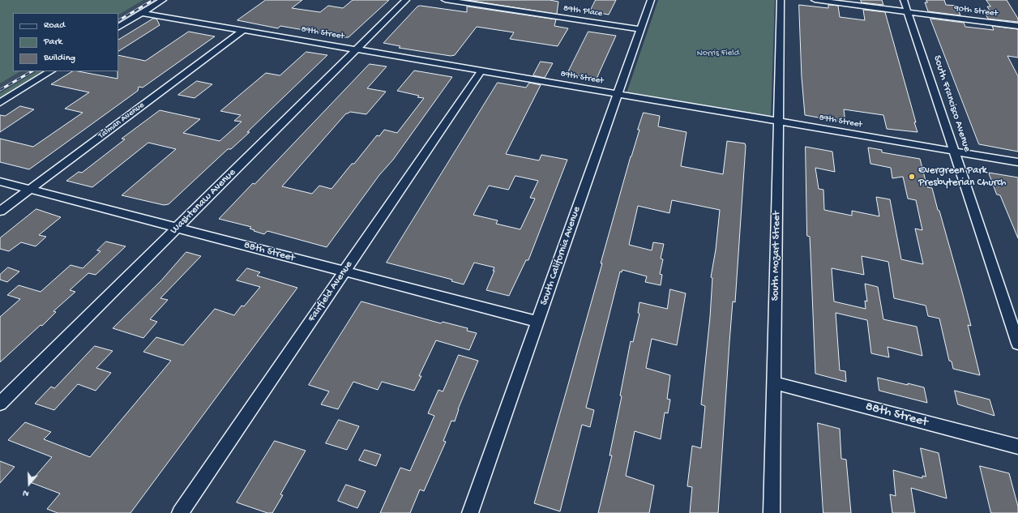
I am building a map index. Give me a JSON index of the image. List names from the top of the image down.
{
  "streets": {
    "street": [
      "89th Place",
      "90th Street",
      "89th Street",
      "South Francisco Avenue",
      "Talman Avenue",
      "Washtenaw Avenue",
      "88th Street",
      "South California Avenue",
      "South Mozart Street",
      "Fairfield Avenue"
    ]
  },
  "crossings": [
    ["89th Place", "South California Avenue"],
    ["90th Street", "South Francisco Avenue"],
    ["89th Street", "South Francisco Avenue"],
    ["89th Street", "Talman Avenue"],
    ["89th Street", "Washtenaw Avenue"],
    ["89th Street", "South California Avenue"],
    ["89th Street", "South Mozart Street"],
    ["89th Street", "Fairfield Avenue"],
    ["Talman Avenue", "88th Street"],
    ["Washtenaw Avenue", "88th Street"],
    ["88th Street", "South California Avenue"],
    ["88th Street", "South Mozart Street"],
    ["88th Street", "Fairfield Avenue"]
  ],
  "parks": ["Norris Field"],
  "places": ["Evergreen Park Presbyterian Church"],
  "legend": ["Road", "Park", "Building"],
  "north": "bottom"
}
